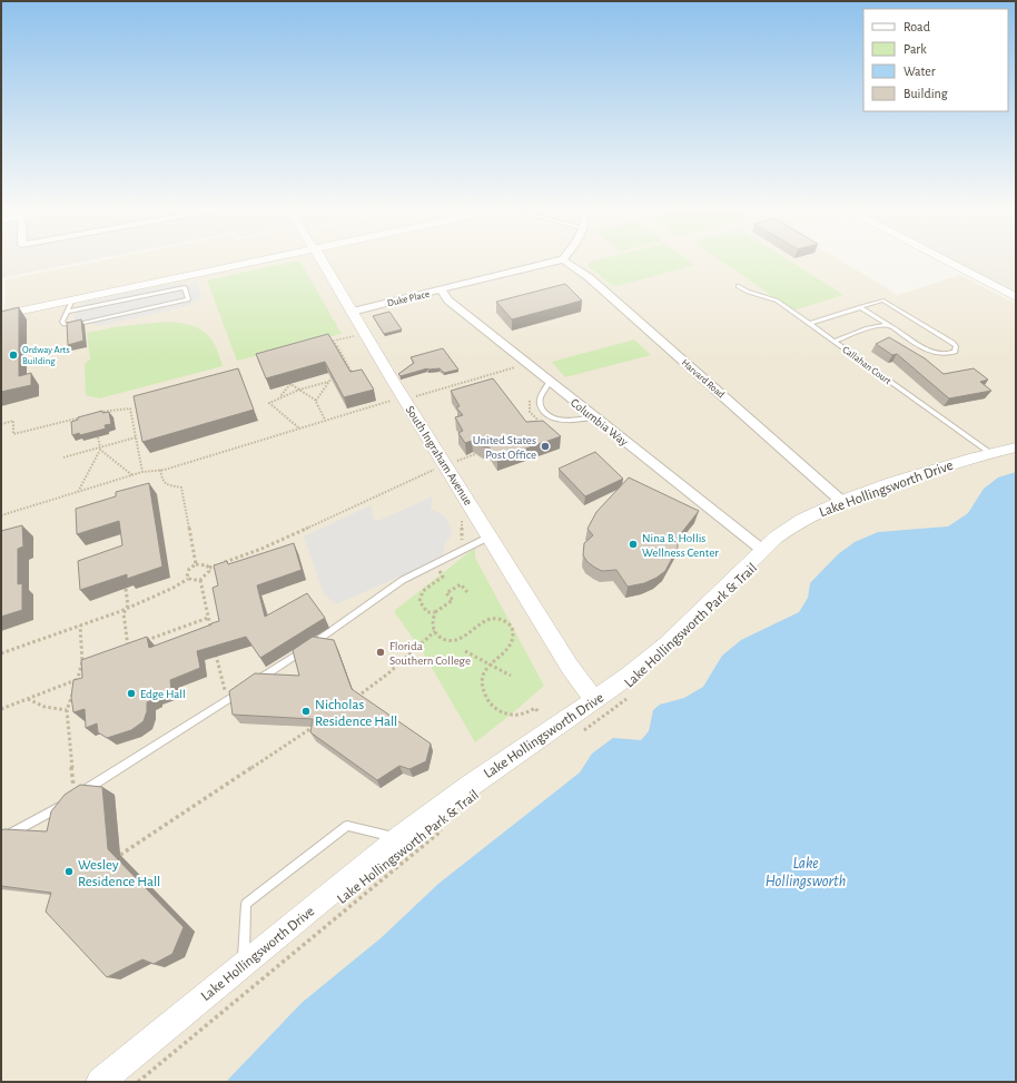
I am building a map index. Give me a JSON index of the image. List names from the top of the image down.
{
  "streets": {
    "street": [
      "Duke Place",
      "Harvard Road",
      "Columbia Way",
      "South Ingraham Avenue",
      "Lake Hollingsworth Drive"
    ],
    "lane": ["Callahan Court"],
    "path": ["Lake Hollingsworth Park & Trail"]
  },
  "crossings": [
    ["Duke Place", "Columbia Way"],
    ["Duke Place", "South Ingraham Avenue"],
    ["Callahan Court", "Lake Hollingsworth Drive"],
    ["Harvard Road", "Lake Hollingsworth Drive"],
    ["Columbia Way", "Lake Hollingsworth Drive"],
    ["South Ingraham Avenue", "Lake Hollingsworth Drive"]
  ],
  "water": ["Lake Hollingsworth"],
  "places": [
    "Ordway Arts Building",
    "United States Post Office",
    "Nina B. Hollis Wellness Center",
    "Florida Southern College",
    "Edge Hall",
    "Nicholas Residence Hall",
    "Wesley Residence Hall"
  ],
  "legend": [
    "Road",
    "Park",
    "Water",
    "Building"
  ]
}
